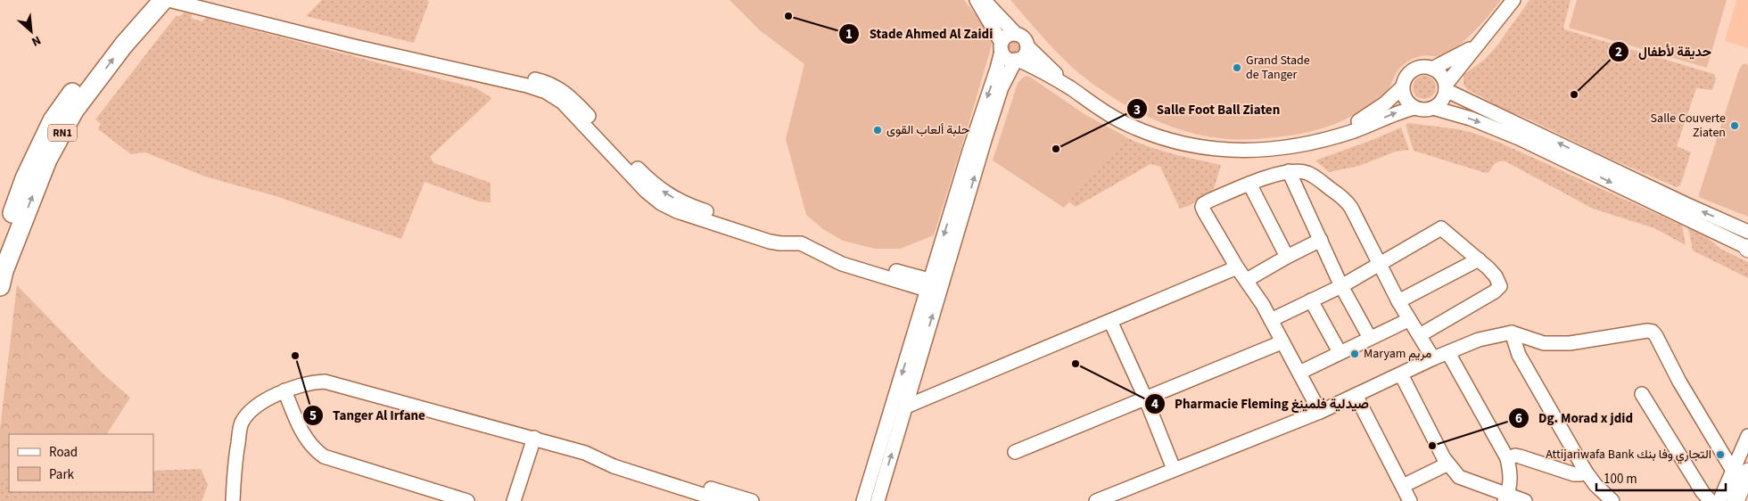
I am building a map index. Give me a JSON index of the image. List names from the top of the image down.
{
  "streets": {
    "highway": ["RN1"]
  },
  "places": [
    "Stade Ahmed Al Zaidi",
    "Grand Stade de Tanger",
    "حديقة لأطفال",
    "Salle Couverte Ziaten",
    "حلبة ألعاب القوى",
    "Salle Foot Ball Ziaten",
    "Maryam مريم",
    "Tanger Al Irfane",
    "Pharmacie Fleming صيدلية فلمينغ",
    "Dg. Morad x jdid",
    "Attijariwafa Bank التجاري وفا بنك"
  ],
  "legend": ["Road", "Park"],
  "scale_bar": "100 m",
  "north": "bottom right"
}
